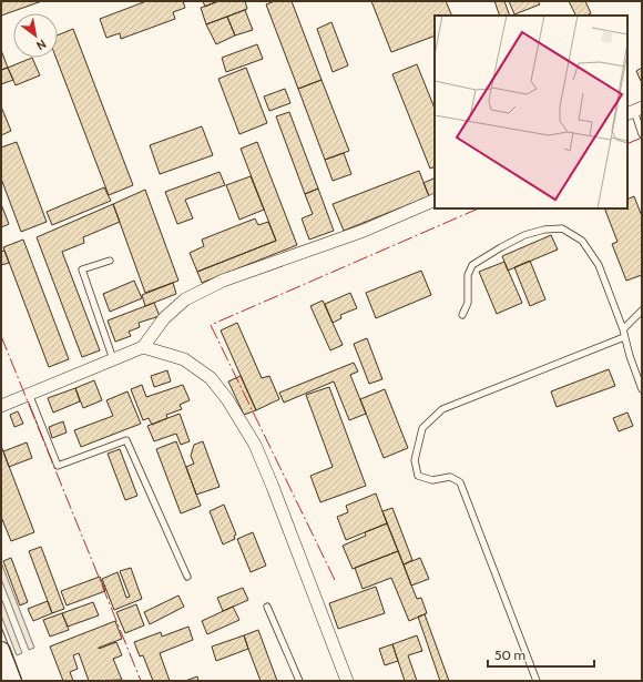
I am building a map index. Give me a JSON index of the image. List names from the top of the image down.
{
  "scale_bar": "50 m",
  "north": "bottom right"
}
